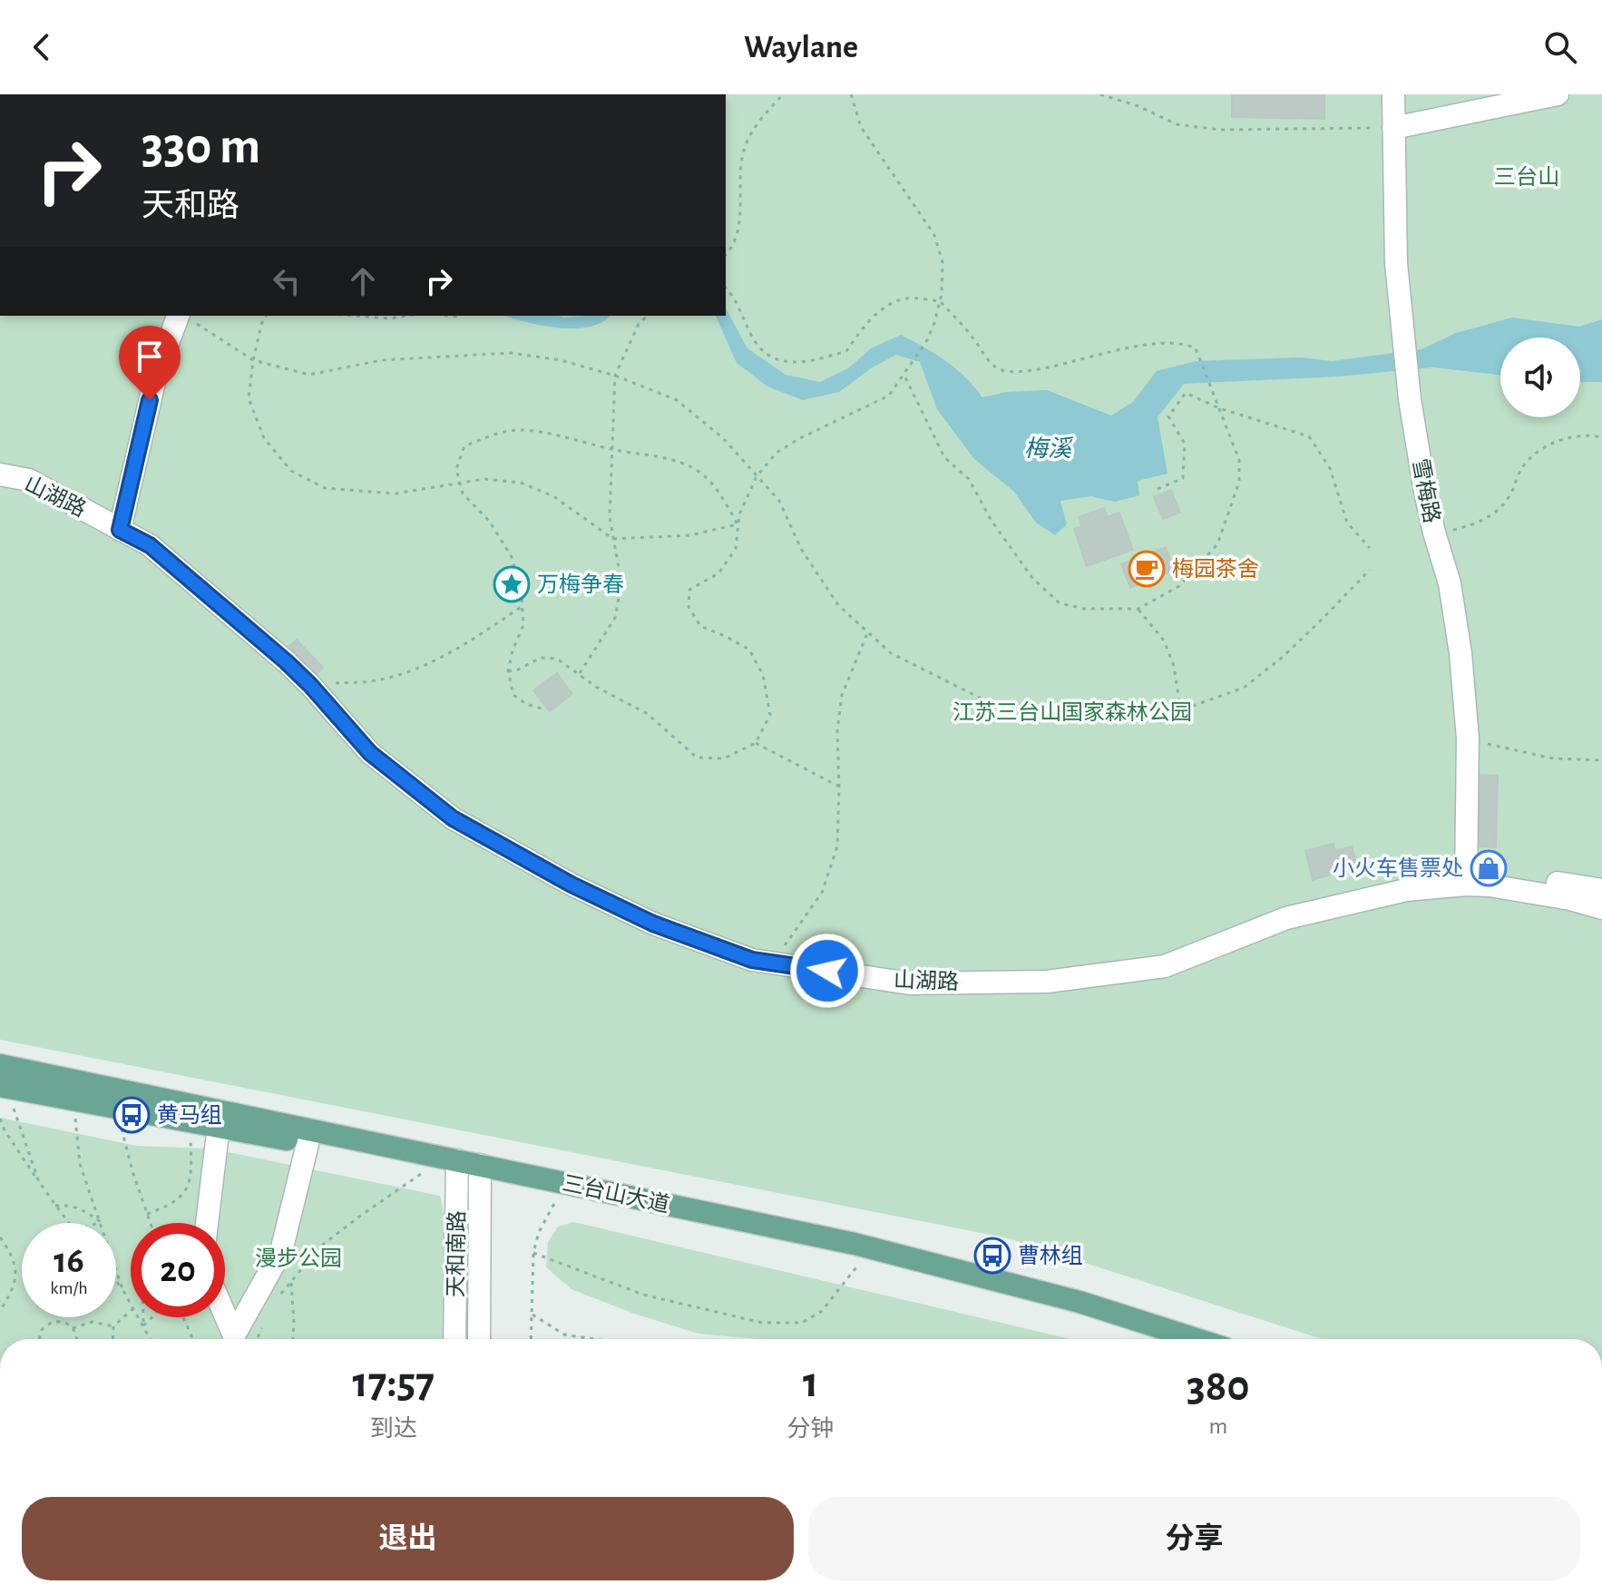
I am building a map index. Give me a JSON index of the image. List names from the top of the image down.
{
  "streets": {
    "main road": ["三台山大道"],
    "street": ["雪梅路", "山湖路", "天和南路"]
  },
  "crossings": [
    ["雪梅路", "山湖路"],
    ["三台山大道", "天和南路"]
  ],
  "water": ["梅溪"],
  "parks": ["三台山", "江苏三台山国家森林公园", "漫步公园"],
  "places": {
    "cafe": ["梅园茶舍"],
    "place": ["万梅争春"],
    "shop": ["小火车售票处"],
    "bus stop": ["黄马组", "曹林组"]
  },
  "page": {
    "header": "Waylane",
    "turn": ["330 m", "天和路"],
    "speed": "16 km/h",
    "limit": "20",
    "eta": [
      "17:57",
      "到达",
      "1",
      "分钟",
      "380",
      "m"
    ],
    "buttons": ["退出", "分享"]
  }
}
